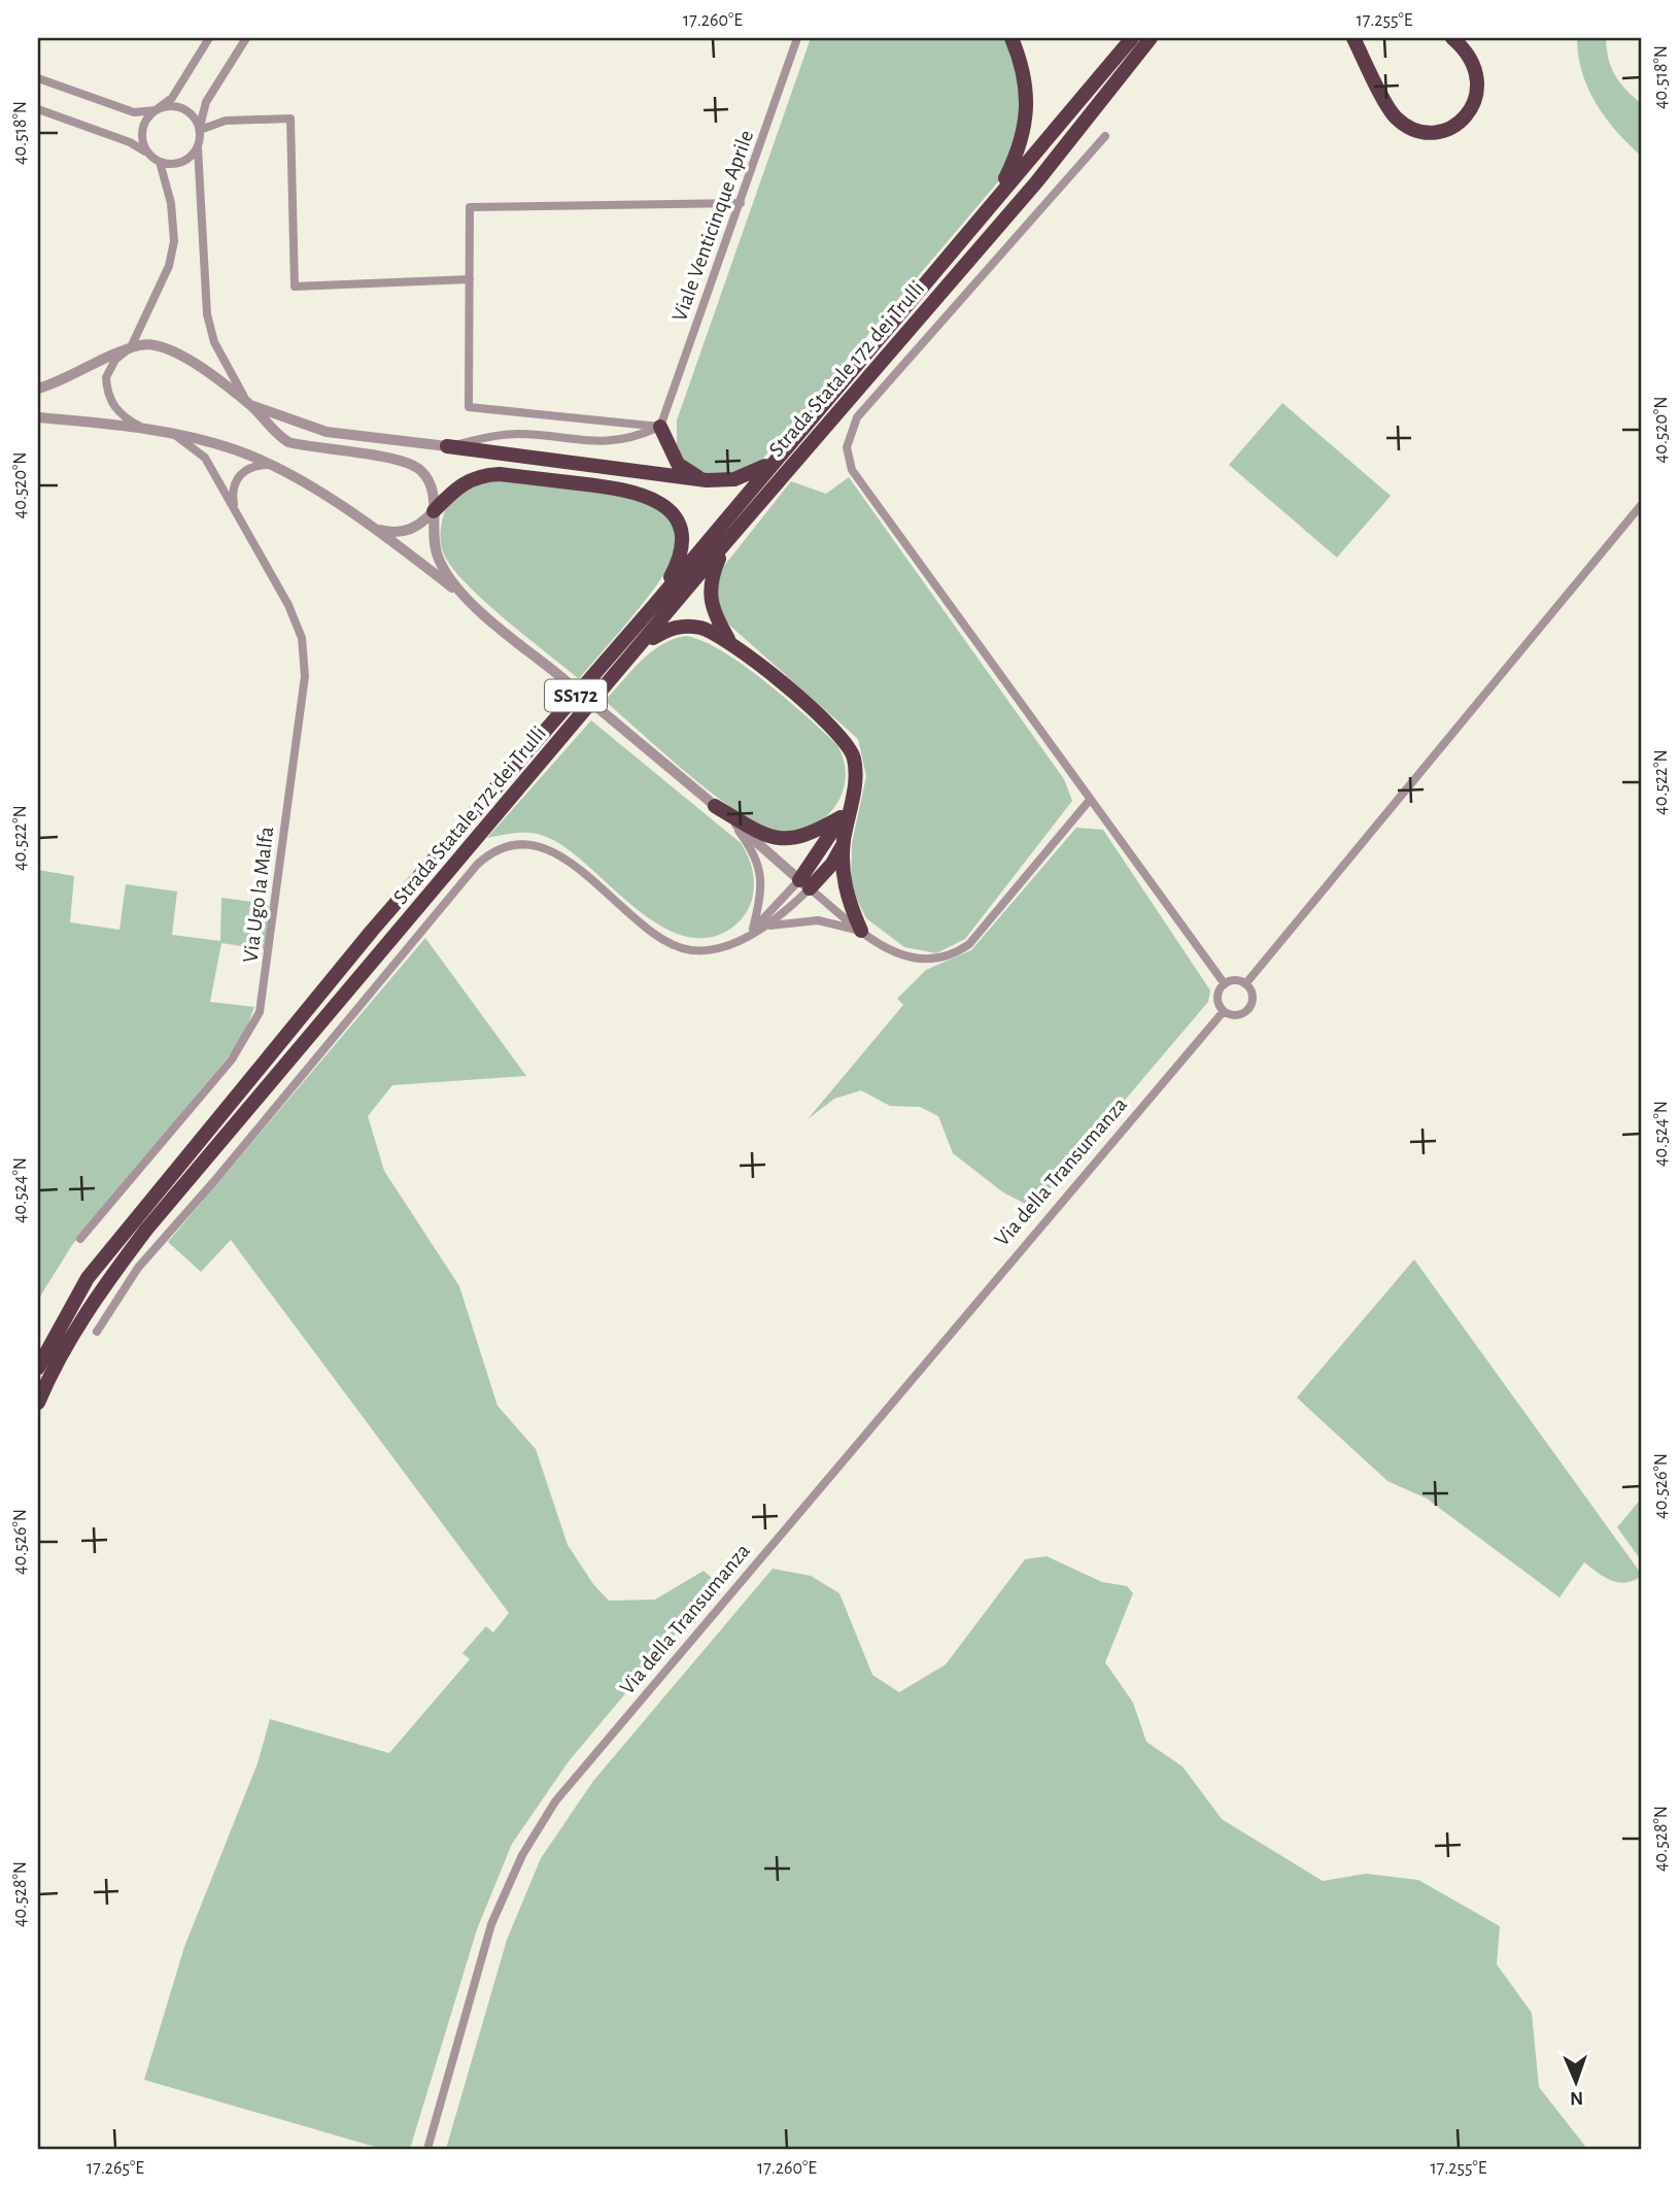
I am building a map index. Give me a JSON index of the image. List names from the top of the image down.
{
  "streets": {
    "highway": ["Strada Statale 172 dei Trulli", "SS172"],
    "street": ["Viale Venticinque Aprile", "Via Ugo la Malfa", "Via della Transumanza"]
  },
  "north": "bottom",
  "coordinates": [
    "17.260°E",
    "17.255°E",
    "40.518°N",
    "40.520°N",
    "40.522°N",
    "40.524°N",
    "40.526°N",
    "40.528°N",
    "17.265°E"
  ]
}
